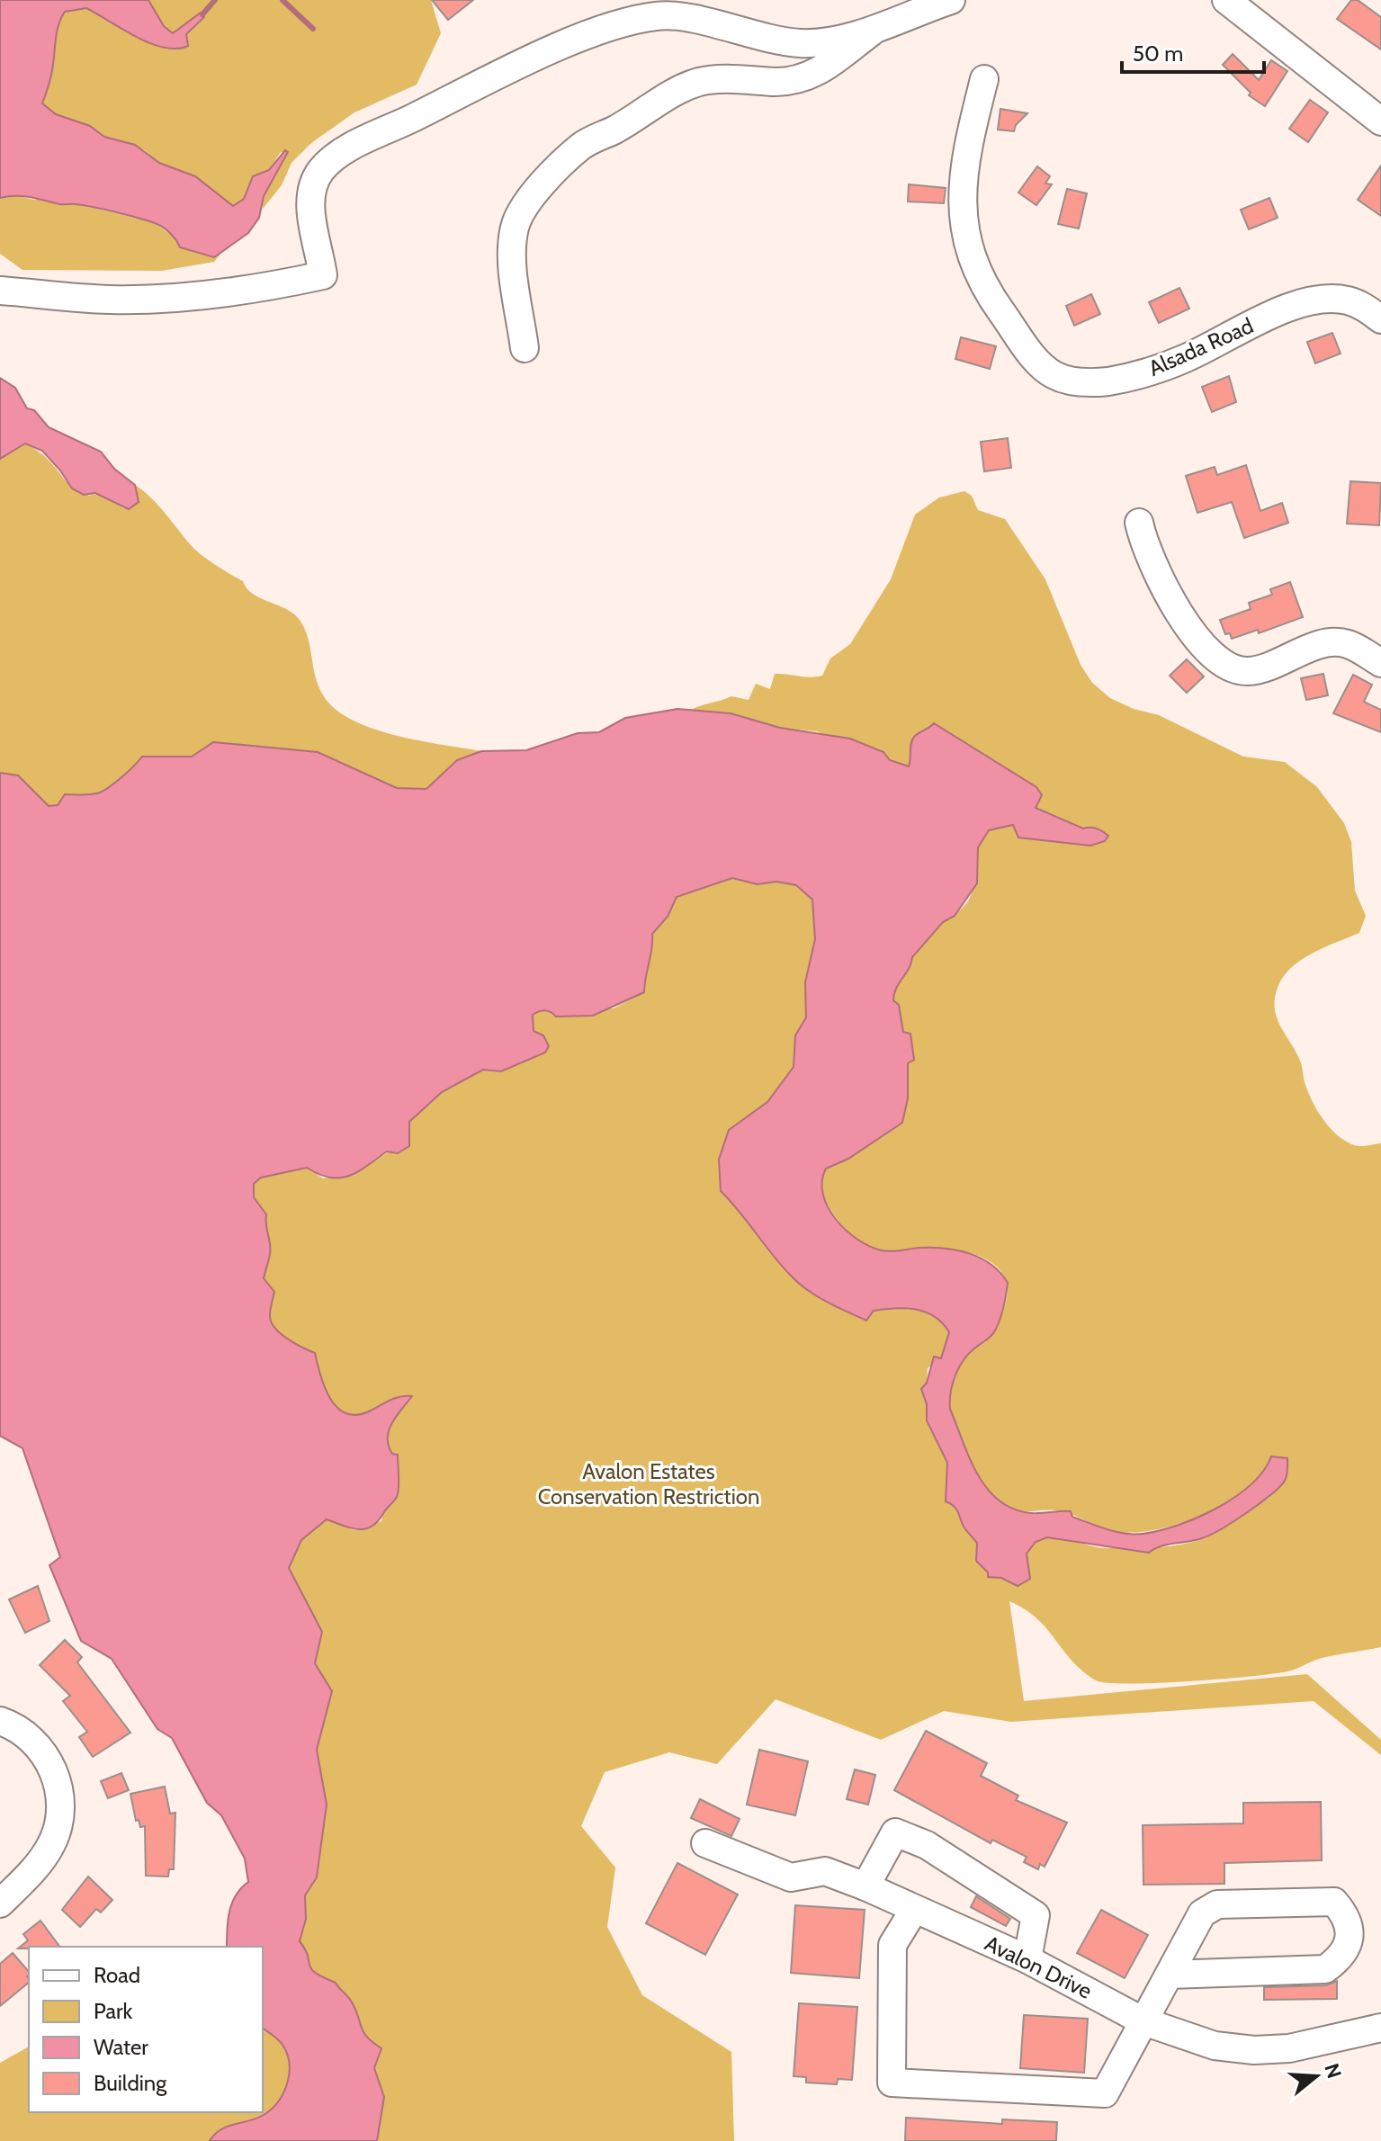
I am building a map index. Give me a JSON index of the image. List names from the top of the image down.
{
  "streets": {
    "street": ["Alsada Road", "Avalon Drive"]
  },
  "parks": ["Avalon Estates Conservation Restriction"],
  "legend": [
    "Road",
    "Park",
    "Water",
    "Building"
  ],
  "scale_bar": "50 m",
  "north": "right"
}
